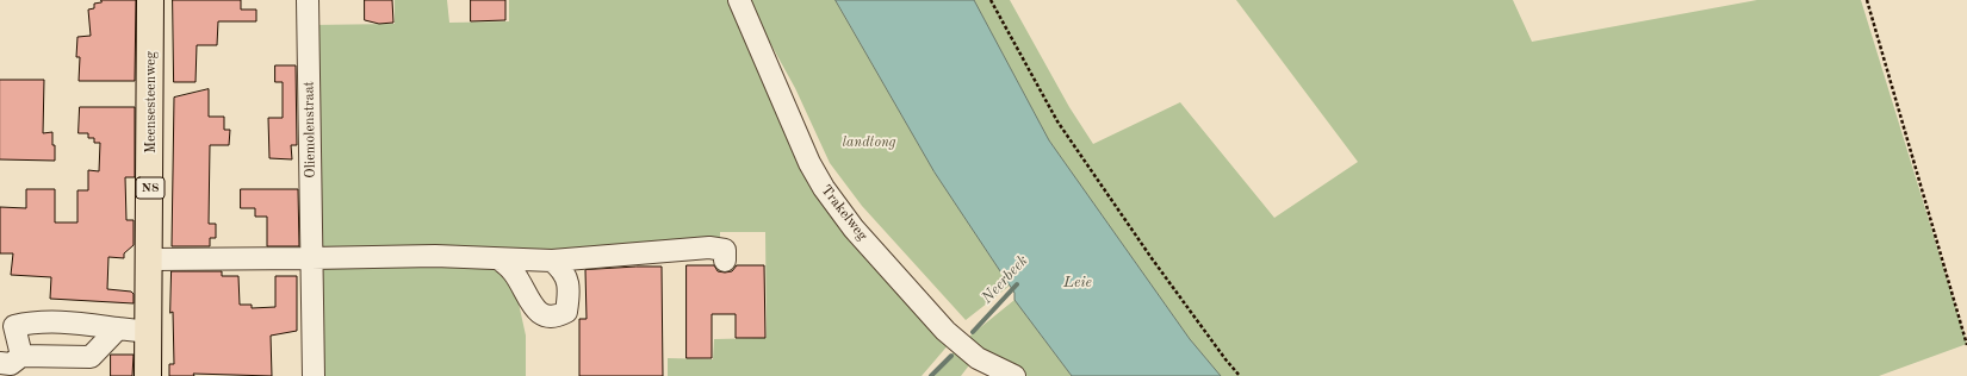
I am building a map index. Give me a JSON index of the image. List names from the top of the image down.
{
  "streets": {
    "main road": ["Meensesteenweg", "N8"],
    "street": ["Oliemolenstraat", "Trakelweg"]
  },
  "water": ["Neerbeek", "Leie"],
  "parks": ["landtong"]
}
